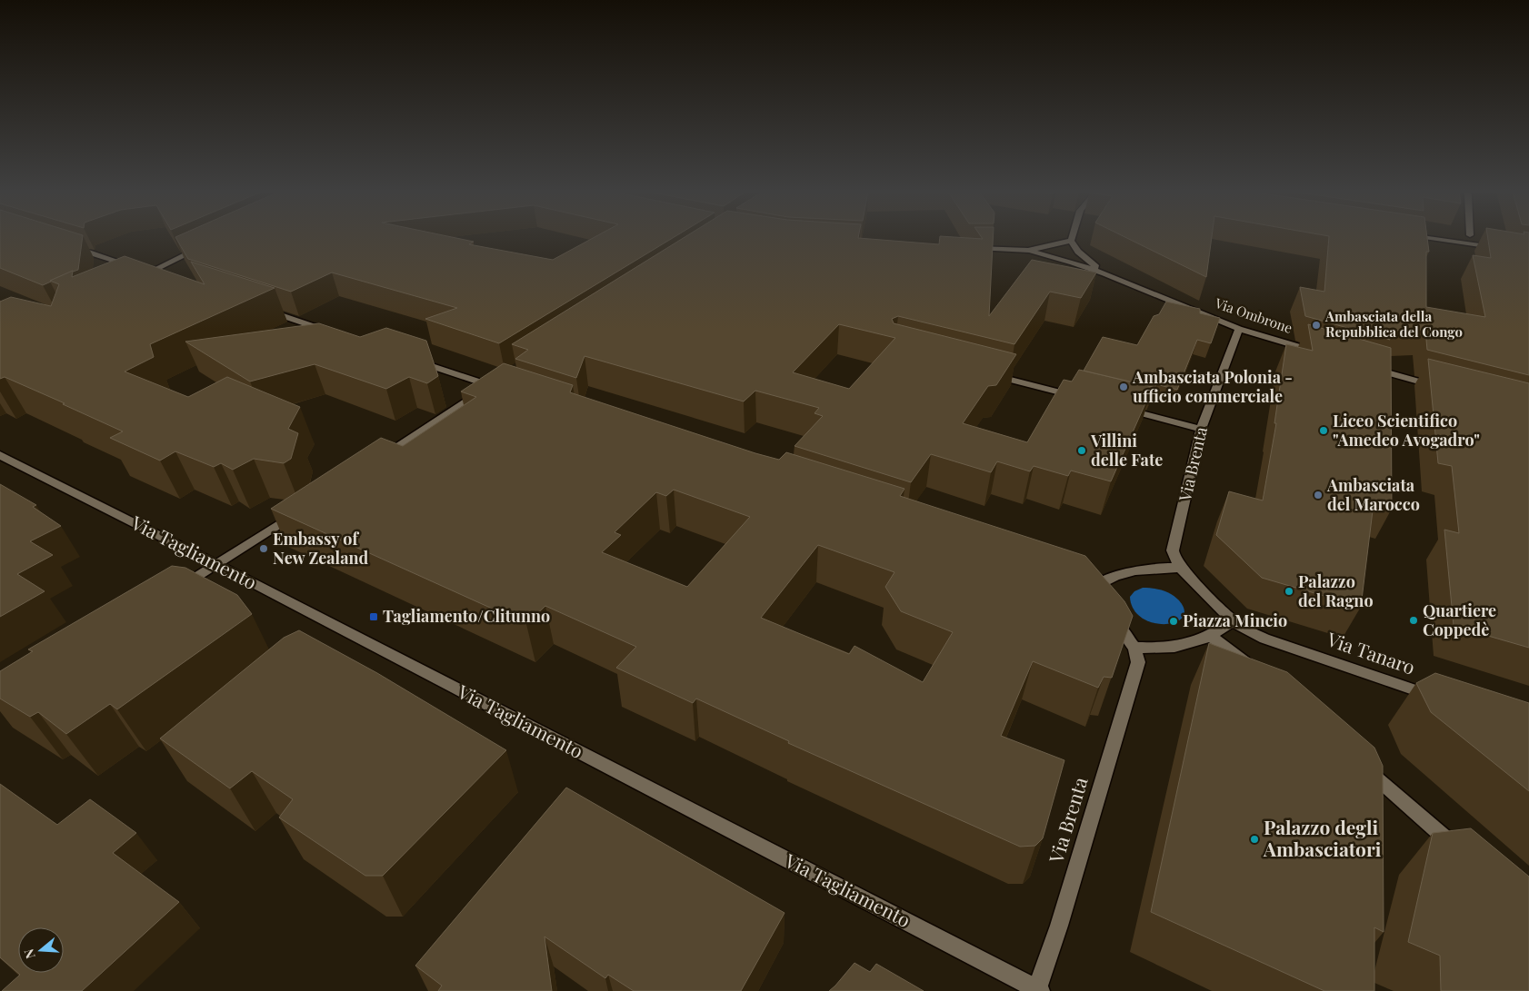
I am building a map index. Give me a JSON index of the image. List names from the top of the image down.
{
  "streets": {
    "street": [
      "Via Ombrone",
      "Via Brenta",
      "Via Tagliamento",
      "Via Tanaro"
    ]
  },
  "crossings": [
    ["Via Ombrone", "Via Brenta"],
    ["Via Brenta", "Via Tagliamento"]
  ],
  "places": {
    "other": [
      "Ambasciata della Repubblica del Congo",
      "Ambasciata Polonia - ufficio commerciale",
      "Liceo Scientifico \"Amedeo Avogadro\"",
      "Villini delle Fate",
      "Ambasciata del Marocco",
      "Embassy of New Zealand",
      "Palazzo del Ragno",
      "Quartiere Coppedè",
      "Piazza Mincio",
      "Palazzo degli Ambasciatori"
    ],
    "transit": ["Tagliamento/Clitunno"]
  },
  "north": "left"
}
